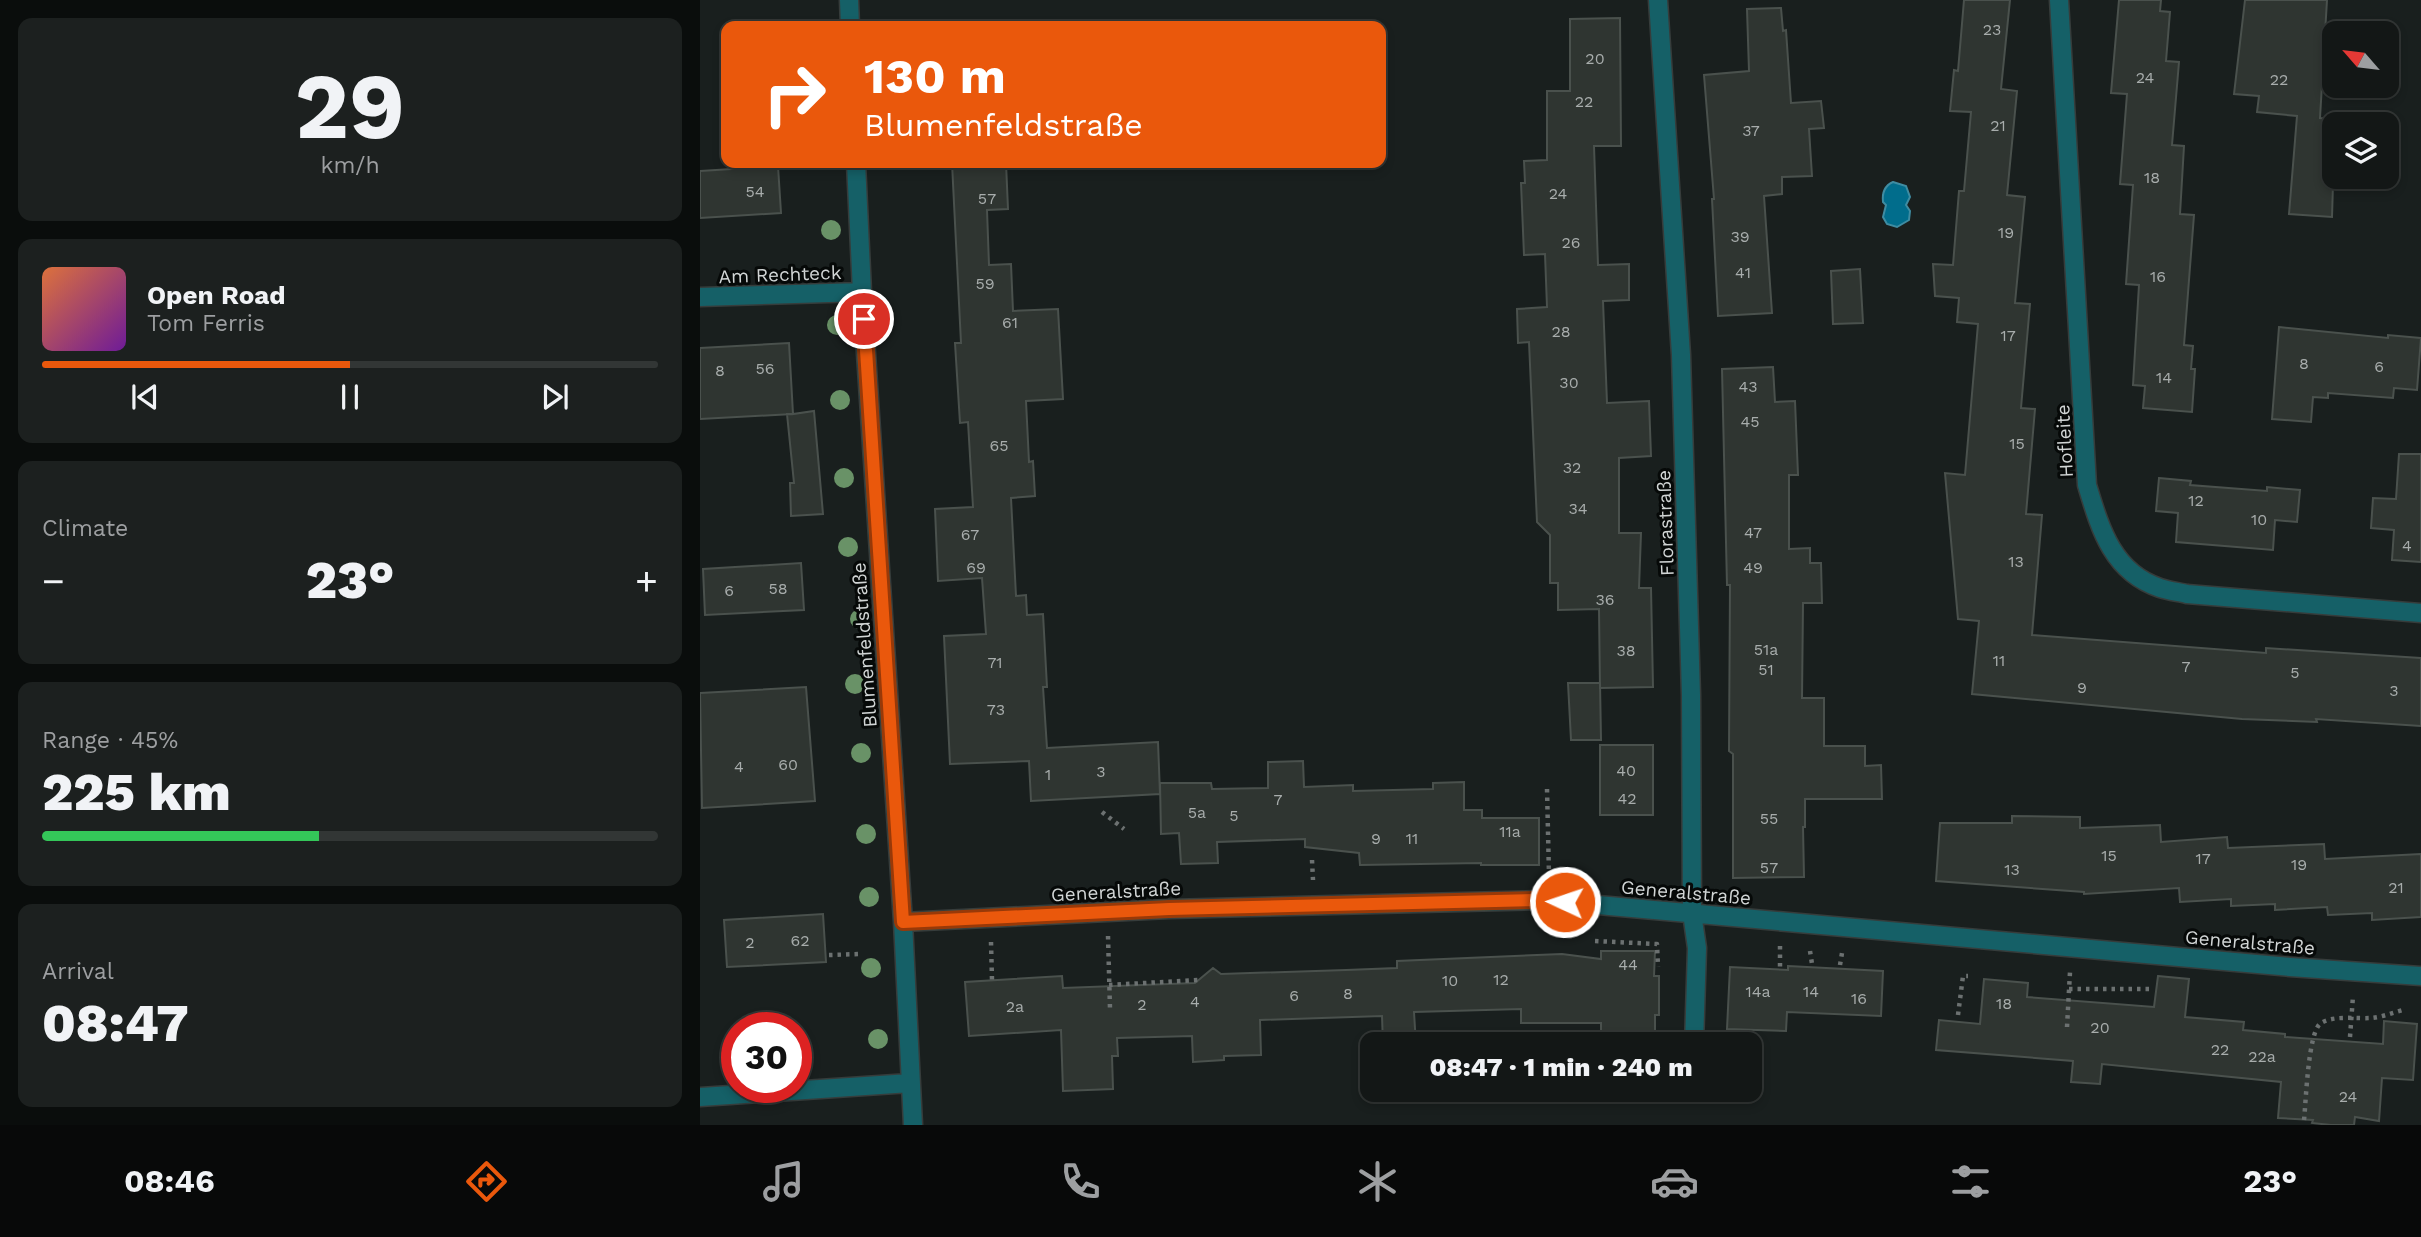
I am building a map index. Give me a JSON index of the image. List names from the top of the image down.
{
  "streets": {
    "street": [
      "Am Rechteck",
      "Hofleite",
      "Florastraße",
      "Blumenfeldstraße",
      "Generalstraße"
    ]
  },
  "crossings": [
    ["Am Rechteck", "Blumenfeldstraße"],
    ["Florastraße", "Generalstraße"],
    ["Blumenfeldstraße", "Generalstraße"]
  ],
  "house_numbers": [
    "23",
    "20",
    "24",
    "22",
    "22",
    "21",
    "37",
    "18",
    "54",
    "24",
    "57",
    "19",
    "39",
    "26",
    "41",
    "16",
    "59",
    "61",
    "28",
    "17",
    "8",
    "6",
    "56",
    "8",
    "14",
    "30",
    "43",
    "45",
    "15",
    "65",
    "32",
    "12",
    "34",
    "10",
    "47",
    "67",
    "4",
    "13",
    "69",
    "49",
    "58",
    "6",
    "36",
    "51a",
    "38",
    "11",
    "71",
    "7",
    "51",
    "5",
    "9",
    "3",
    "73",
    "60",
    "4",
    "40",
    "3",
    "1",
    "42",
    "7",
    "5a",
    "5",
    "55",
    "11a",
    "9",
    "11",
    "15",
    "17",
    "19",
    "57",
    "13",
    "21",
    "62",
    "2",
    "44",
    "12",
    "10",
    "14a",
    "14",
    "8",
    "6",
    "16",
    "4",
    "18",
    "2",
    "2a",
    "20",
    "22",
    "22a",
    "24"
  ],
  "north": "top left",
  "page": {
    "tile": [
      ["29", "km/h"],
      "Climate",
      ["Range · 45%", "225 km"],
      ["Arrival", "08:47"]
    ],
    "turn": ["130 m", "Blumenfeldstraße"],
    "song": ["Open Road", "Tom Ferris"],
    "heat": ["−", "23°", "+"],
    "limit": "30",
    "trip": "08:47 · 1 min · 240 m",
    "tabs": ["08:46", "23°"]
  }
}
